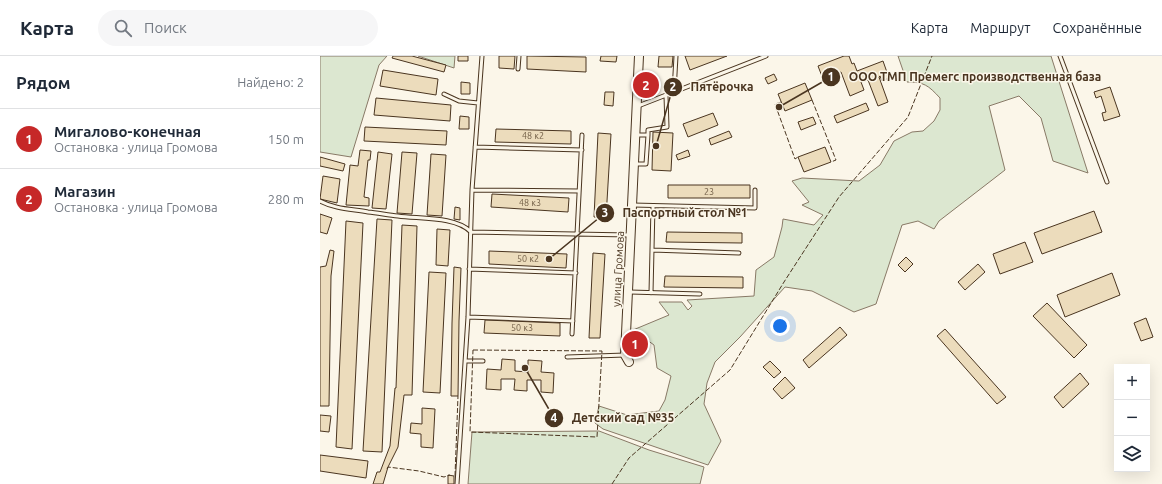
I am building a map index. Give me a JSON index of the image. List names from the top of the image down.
{
  "streets": {
    "street": ["улица Громова"]
  },
  "places": [
    "ООО ТМП Премегс производственная база",
    "Пятёрочка",
    "Паспортный стол №1",
    "Детский сад №35"
  ],
  "house_numbers": [
    "48 к2",
    "23",
    "48 к3",
    "50 к2",
    "50 к3"
  ],
  "page": {
    "header": "Карта",
    "search": "Поиск",
    "nav": ["Карта", "Маршрут", "Сохранённые"],
    "heading": ["Рядом", "Найдено: 2"],
    "pins": ["2", "1"],
    "list": [
      {
        "mark": "1",
        "name": "Мигалово-конечная",
        "note": "Остановка · улица Громова",
        "value": "150 m"
      },
      {
        "mark": "2",
        "name": "Магазин",
        "note": "Остановка · улица Громова",
        "value": "280 m"
      }
    ],
    "map_buttons": ["+", "−"]
  }
}
